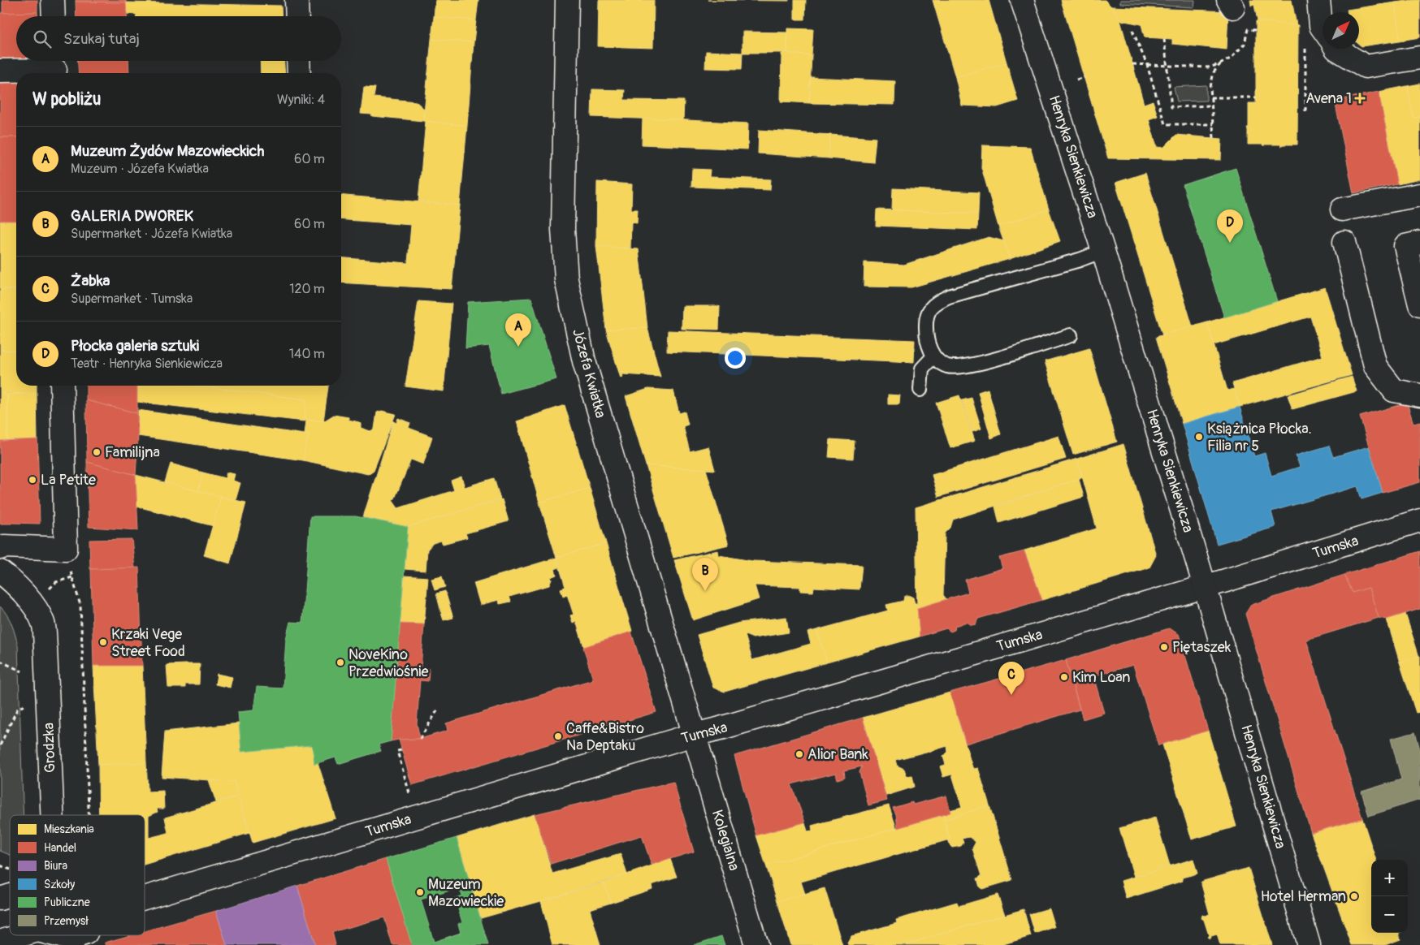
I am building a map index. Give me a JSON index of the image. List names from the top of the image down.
{
  "streets": {
    "street": [
      "Henryka Sienkiewicza",
      "Józefa Kwiatka",
      "Tumska",
      "Grodzka",
      "Kolegialna"
    ]
  },
  "crossings": [
    ["Henryka Sienkiewicza", "Tumska"],
    ["Józefa Kwiatka", "Tumska"],
    ["Józefa Kwiatka", "Kolegialna"],
    ["Tumska", "Kolegialna"]
  ],
  "places": {
    "health": ["Avena 1"],
    "other": [
      "Książnica Płocka. Filia nr 5",
      "Familijna",
      "La Petite",
      "Krzaki Vege Street Food",
      "Piętaszek",
      "NoveKino Przedwiośnie",
      "Kim Loan",
      "Caffe&Bistro Na Deptaku",
      "Alior Bank",
      "Muzeum Mazowieckie",
      "Hotel Herman"
    ]
  },
  "legend": [
    "Mieszkania",
    "Handel",
    "Biura",
    "Szkoły",
    "Publiczne",
    "Przemysł"
  ],
  "north": "top right",
  "page": {
    "search": "Szukaj tutaj",
    "heading": ["W pobliżu", "Wyniki: 4"],
    "list": [
      {
        "mark": "A",
        "name": "Muzeum Żydów Mazowieckich",
        "note": "Muzeum · Józefa Kwiatka",
        "value": "60 m"
      },
      {
        "mark": "B",
        "name": "GALERIA DWOREK",
        "note": "Supermarket · Józefa Kwiatka",
        "value": "60 m"
      },
      {
        "mark": "C",
        "name": "Żabka",
        "note": "Supermarket · Tumska",
        "value": "120 m"
      },
      {
        "mark": "D",
        "name": "Płocka galeria sztuki",
        "note": "Teatr · Henryka Sienkiewicza",
        "value": "140 m"
      }
    ],
    "pins": [
      "D",
      "A",
      "B",
      "C"
    ],
    "map_buttons": ["+", "−"]
  }
}
